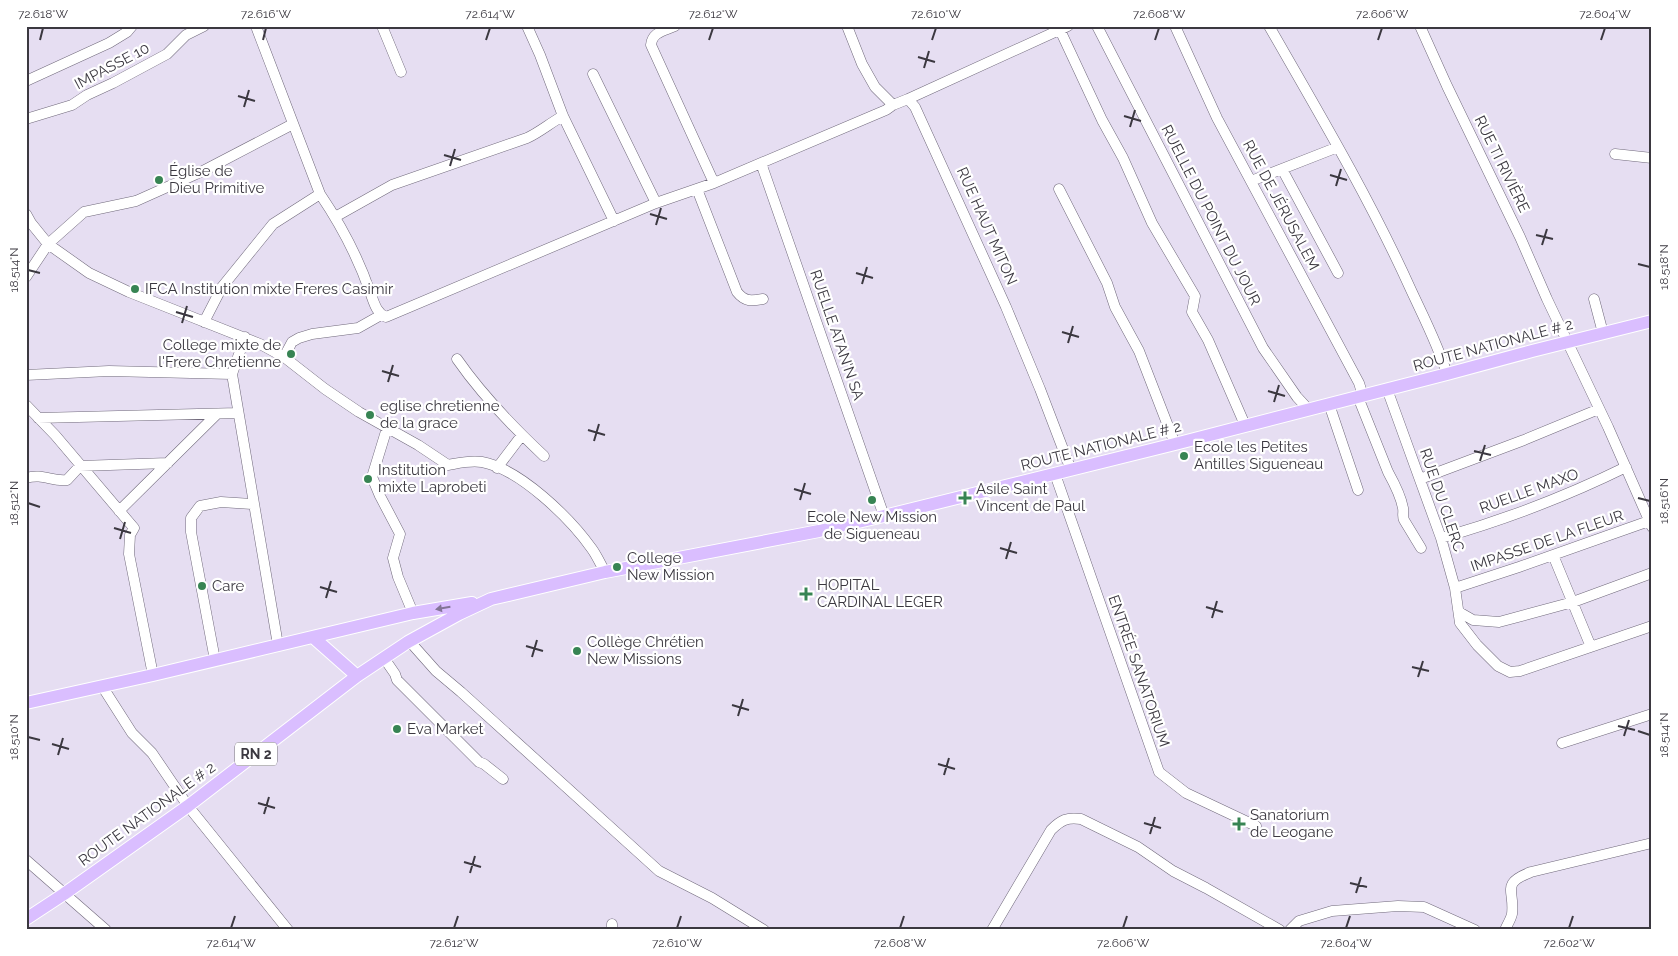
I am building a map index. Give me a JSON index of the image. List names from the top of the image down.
{
  "streets": {
    "main road": ["ROUTE NATIONALE # 2", "RN 2"],
    "street": [
      "IMPASSE 10",
      "RUE TI RIVIÈRE",
      "RUE DE JÉRUSALEM",
      "RUELLE DU POINT DU JOUR",
      "RUE HAUT MITON",
      "RUELLE ATAN'N SA",
      "RUELLE MAXO",
      "RUE DU CLERC",
      "IMPASSE DE LA FLEUR",
      "ENTRÉE SANATORIUM"
    ]
  },
  "crossings": [
    ["RUE TI RIVIÈRE", "ROUTE NATIONALE # 2"],
    ["RUE TI RIVIÈRE", "RUELLE MAXO"],
    ["RUE TI RIVIÈRE", "IMPASSE DE LA FLEUR"],
    ["RUE DE JÉRUSALEM", "ROUTE NATIONALE # 2"],
    ["RUELLE DU POINT DU JOUR", "ROUTE NATIONALE # 2"],
    ["RUE HAUT MITON", "ROUTE NATIONALE # 2"],
    ["RUELLE ATAN'N SA", "ROUTE NATIONALE # 2"],
    ["ROUTE NATIONALE # 2", "RUE DU CLERC"],
    ["ROUTE NATIONALE # 2", "ENTRÉE SANATORIUM"],
    ["RUELLE MAXO", "RUE DU CLERC"],
    ["RUE DU CLERC", "IMPASSE DE LA FLEUR"]
  ],
  "places": {
    "other": [
      "Église de Dieu Primitive",
      "IFCA Institution mixte Freres Casimir",
      "College mixte de l'Frere Chretienne",
      "eglise chretienne de la grace",
      "Ecole les Petites Antilles Sigueneau",
      "Institution mixte Laprobeti",
      "Ecole New Mission de Sigueneau",
      "College New Mission",
      "Care",
      "Collège Chrétien New Missions",
      "Eva Market"
    ],
    "health": ["Asile Saint Vincent de Paul", "HOPITAL CARDINAL LEGER", "Sanatorium de Leogane"]
  },
  "coordinates": [
    "72.618°W",
    "72.616°W",
    "72.614°W",
    "72.612°W",
    "72.610°W",
    "72.608°W",
    "72.606°W",
    "72.604°W",
    "18.518°N",
    "18.514°N",
    "18.516°N",
    "18.512°N",
    "18.510°N",
    "72.602°W"
  ]
}
